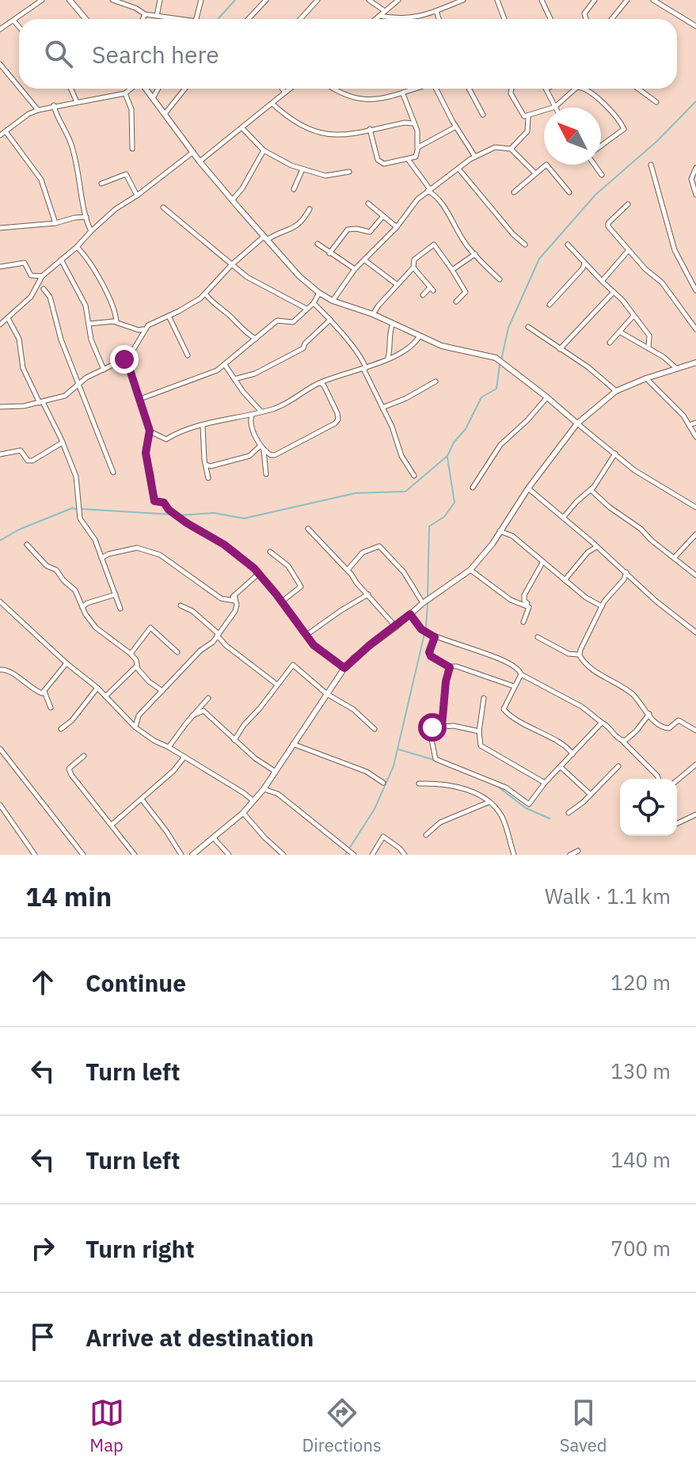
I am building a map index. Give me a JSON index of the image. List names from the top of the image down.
{
  "north": "top left",
  "page": {
    "search": "Search here",
    "heading": ["14 min", "Walk · 1.1 km"],
    "list": [
      ["Continue", "120 m"],
      ["Turn left", "130 m"],
      ["Turn left", "140 m"],
      ["Turn right", "700 m"],
      "Arrive at destination"
    ],
    "nav": ["Map", "Directions", "Saved"]
  }
}
